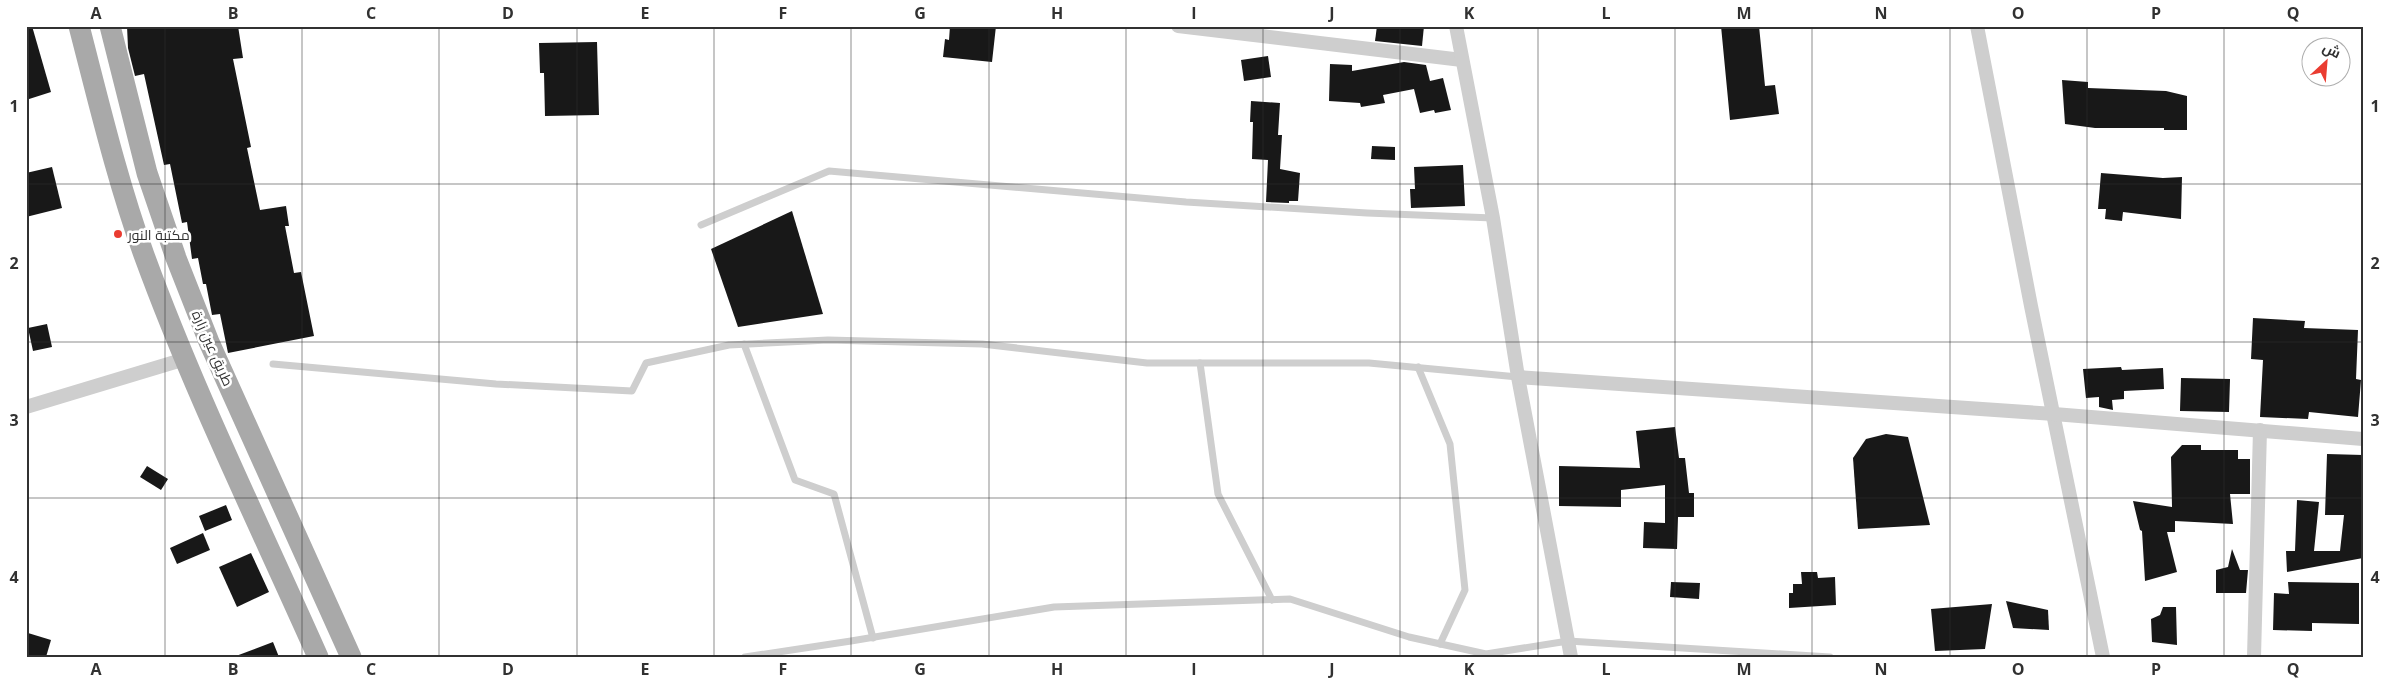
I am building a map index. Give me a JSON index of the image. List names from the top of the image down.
{
  "streets": {
    "main road": ["طريق عين زارة"]
  },
  "places": ["مكتبة النور"],
  "north": "top right",
  "grid": {
    "columns": [
      "A",
      "B",
      "C",
      "D",
      "E",
      "F",
      "G",
      "H",
      "I",
      "J",
      "K",
      "L",
      "M",
      "N",
      "O",
      "P",
      "Q"
    ],
    "rows": [
      "1",
      "2",
      "3",
      "4"
    ]
  }
}
